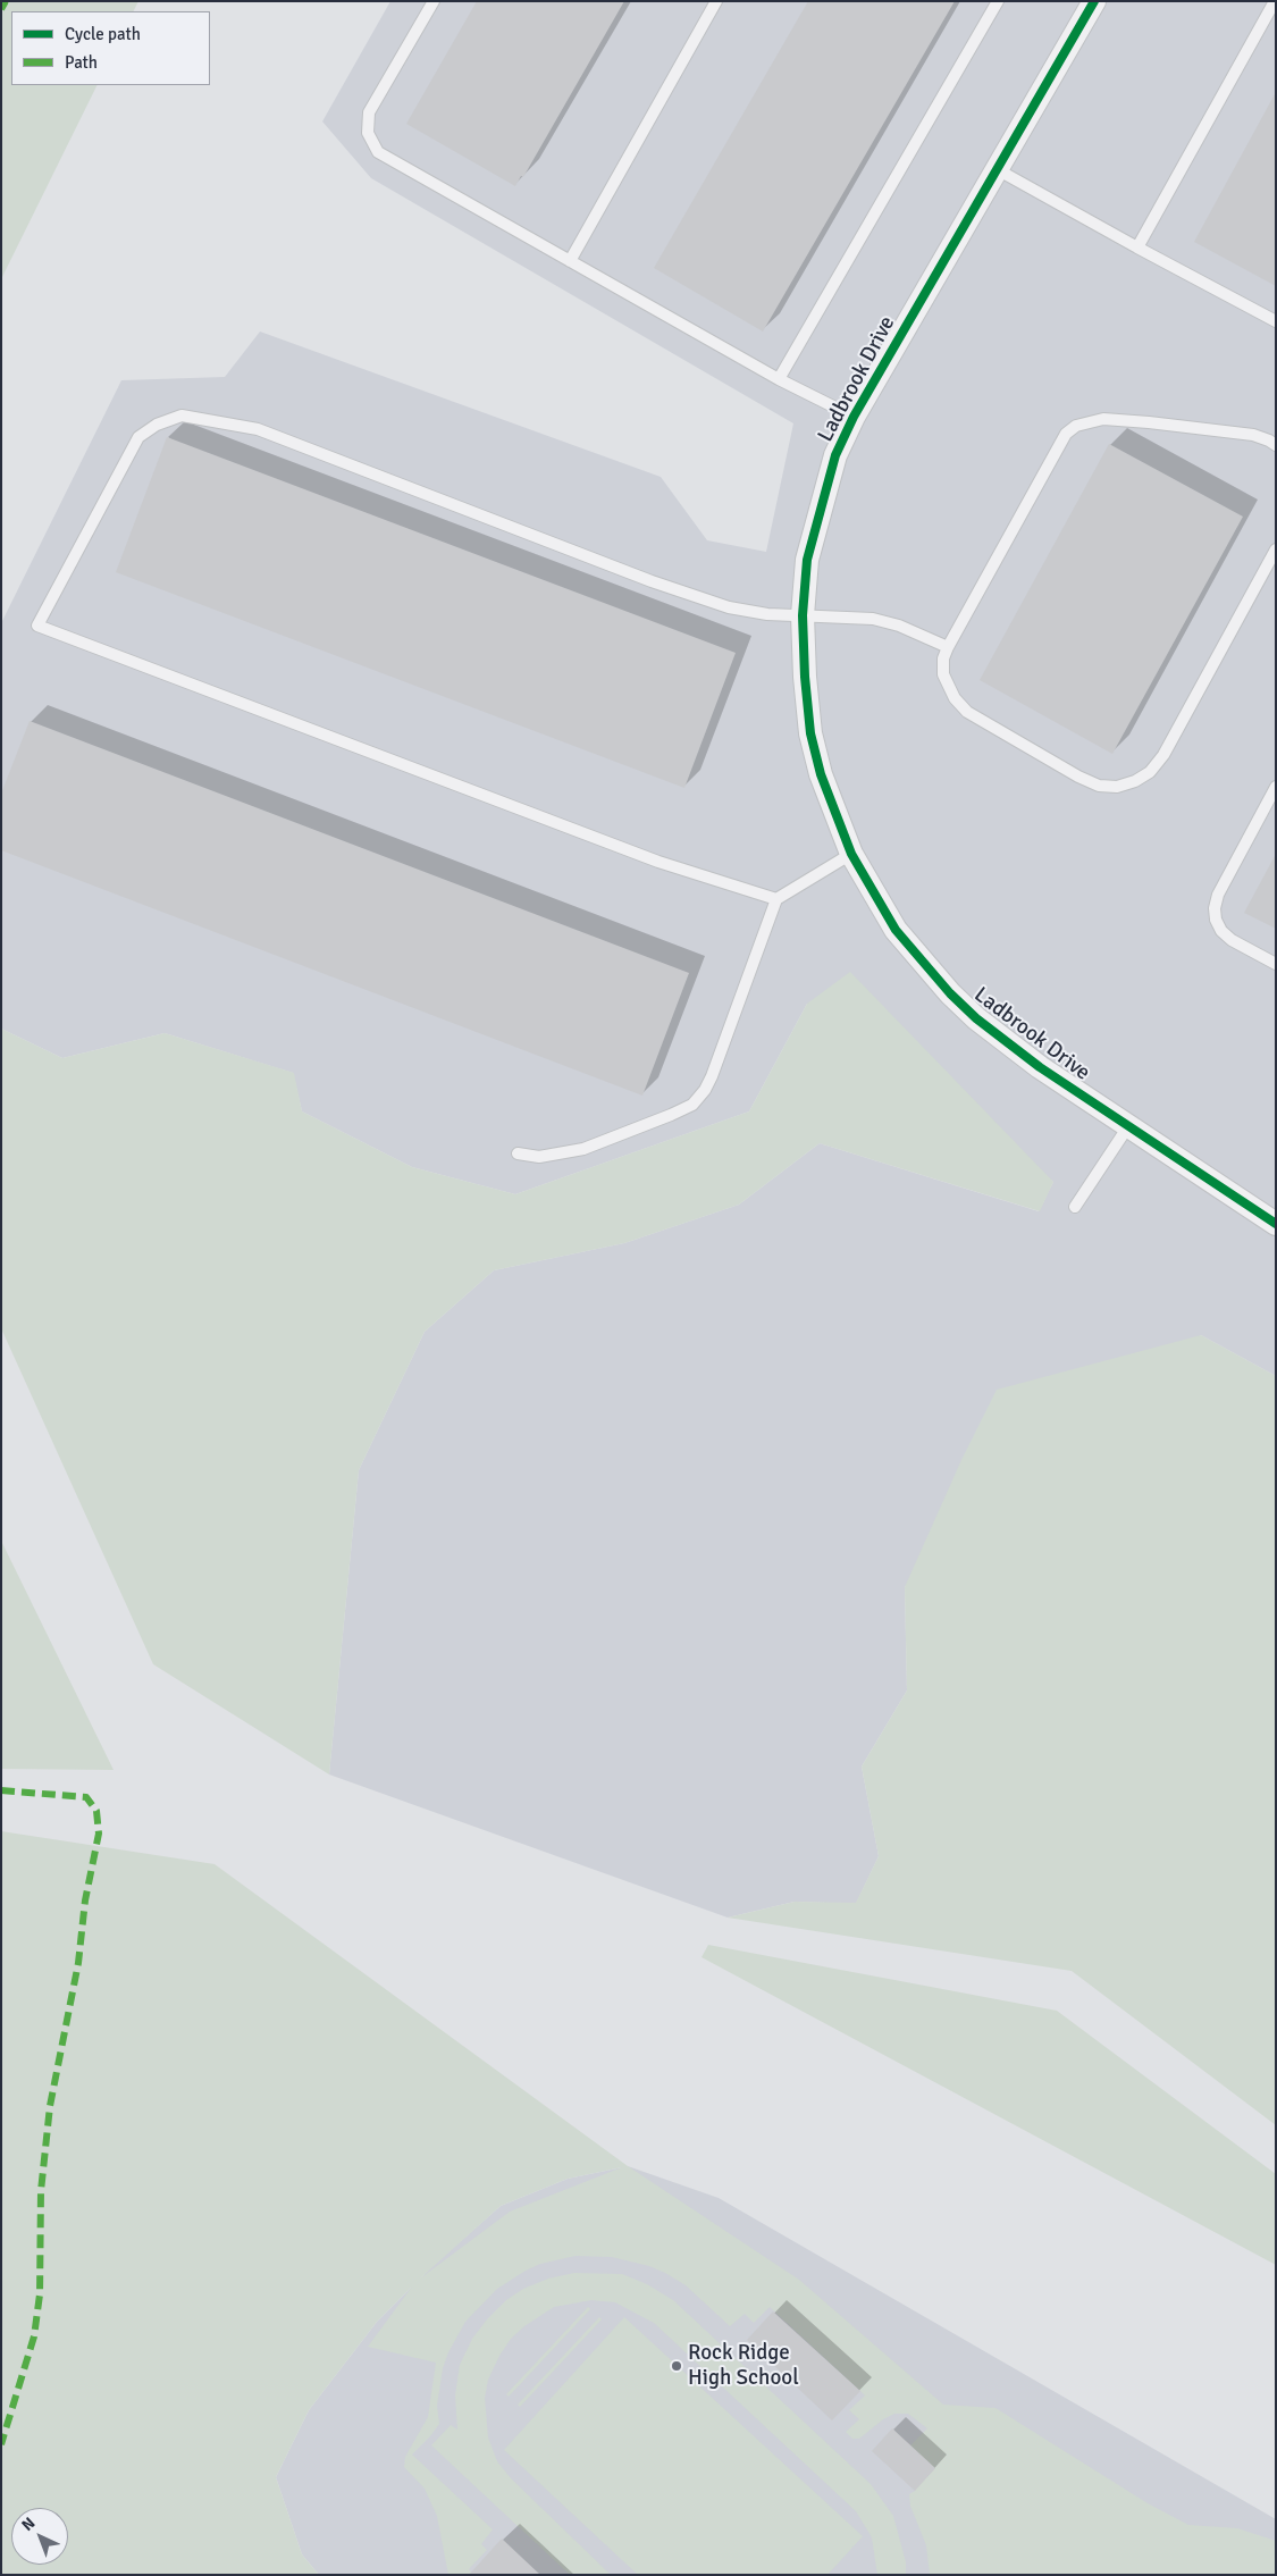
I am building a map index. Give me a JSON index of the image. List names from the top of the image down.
{
  "streets": {
    "street": ["Ladbrook Drive"]
  },
  "places": ["Rock Ridge High School"],
  "legend": ["Cycle path", "Path"],
  "north": "top left"
}
